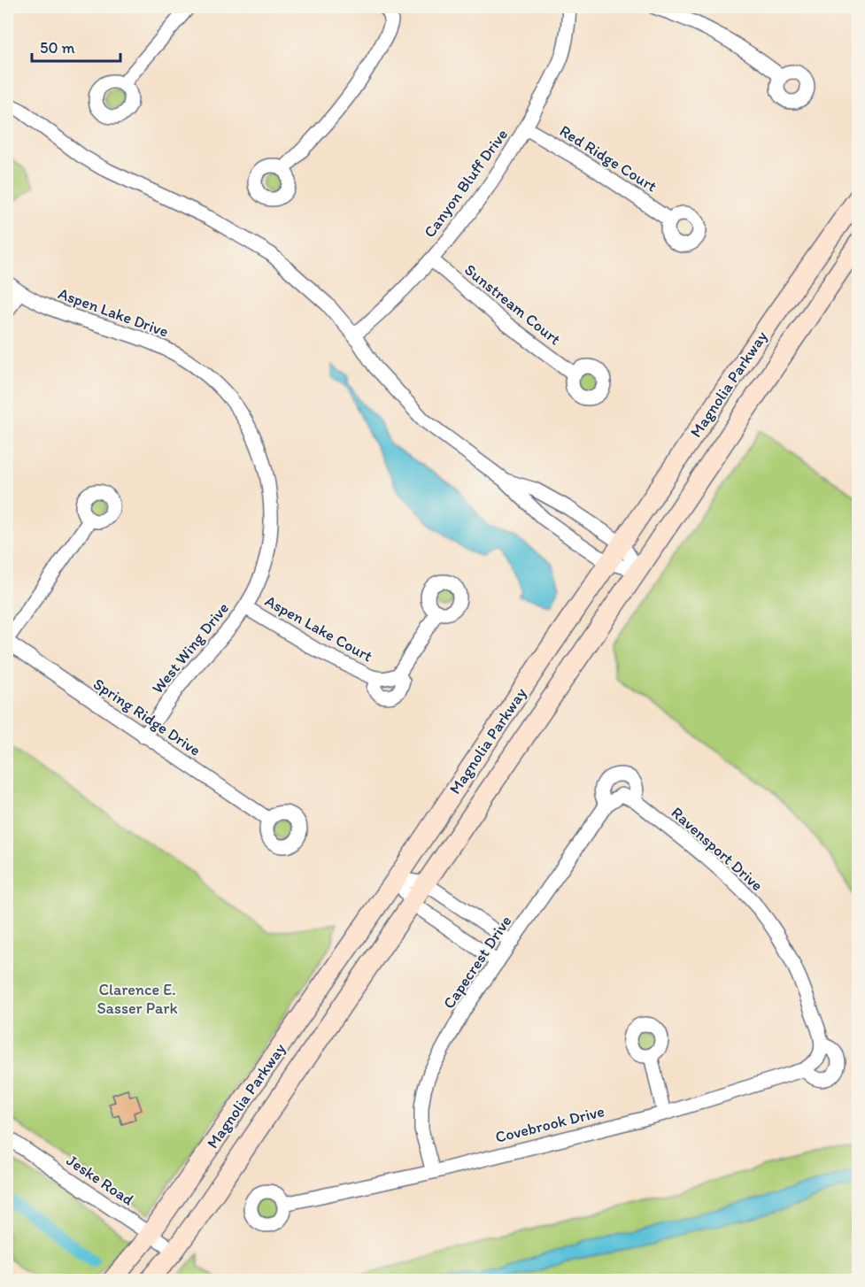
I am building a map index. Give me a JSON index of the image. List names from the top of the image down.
{
  "streets": {
    "main road": ["Magnolia Parkway"],
    "street": [
      "Red Ridge Court",
      "Canyon Bluff Drive",
      "Sunstream Court",
      "Aspen Lake Drive",
      "Aspen Lake Court",
      "West Wing Drive",
      "Spring Ridge Drive",
      "Ravensport Drive",
      "Capecrest Drive",
      "Covebrook Drive",
      "Jeske Road"
    ]
  },
  "crossings": [
    ["Red Ridge Court", "Canyon Bluff Drive"],
    ["Canyon Bluff Drive", "Sunstream Court"],
    ["Aspen Lake Drive", "Aspen Lake Court"],
    ["Aspen Lake Drive", "West Wing Drive"],
    ["Magnolia Parkway", "Jeske Road"],
    ["Aspen Lake Court", "West Wing Drive"],
    ["West Wing Drive", "Spring Ridge Drive"],
    ["Ravensport Drive", "Capecrest Drive"],
    ["Ravensport Drive", "Covebrook Drive"],
    ["Capecrest Drive", "Covebrook Drive"]
  ],
  "parks": ["Clarence E. Sasser Park"],
  "scale_bar": "50 m"
}
